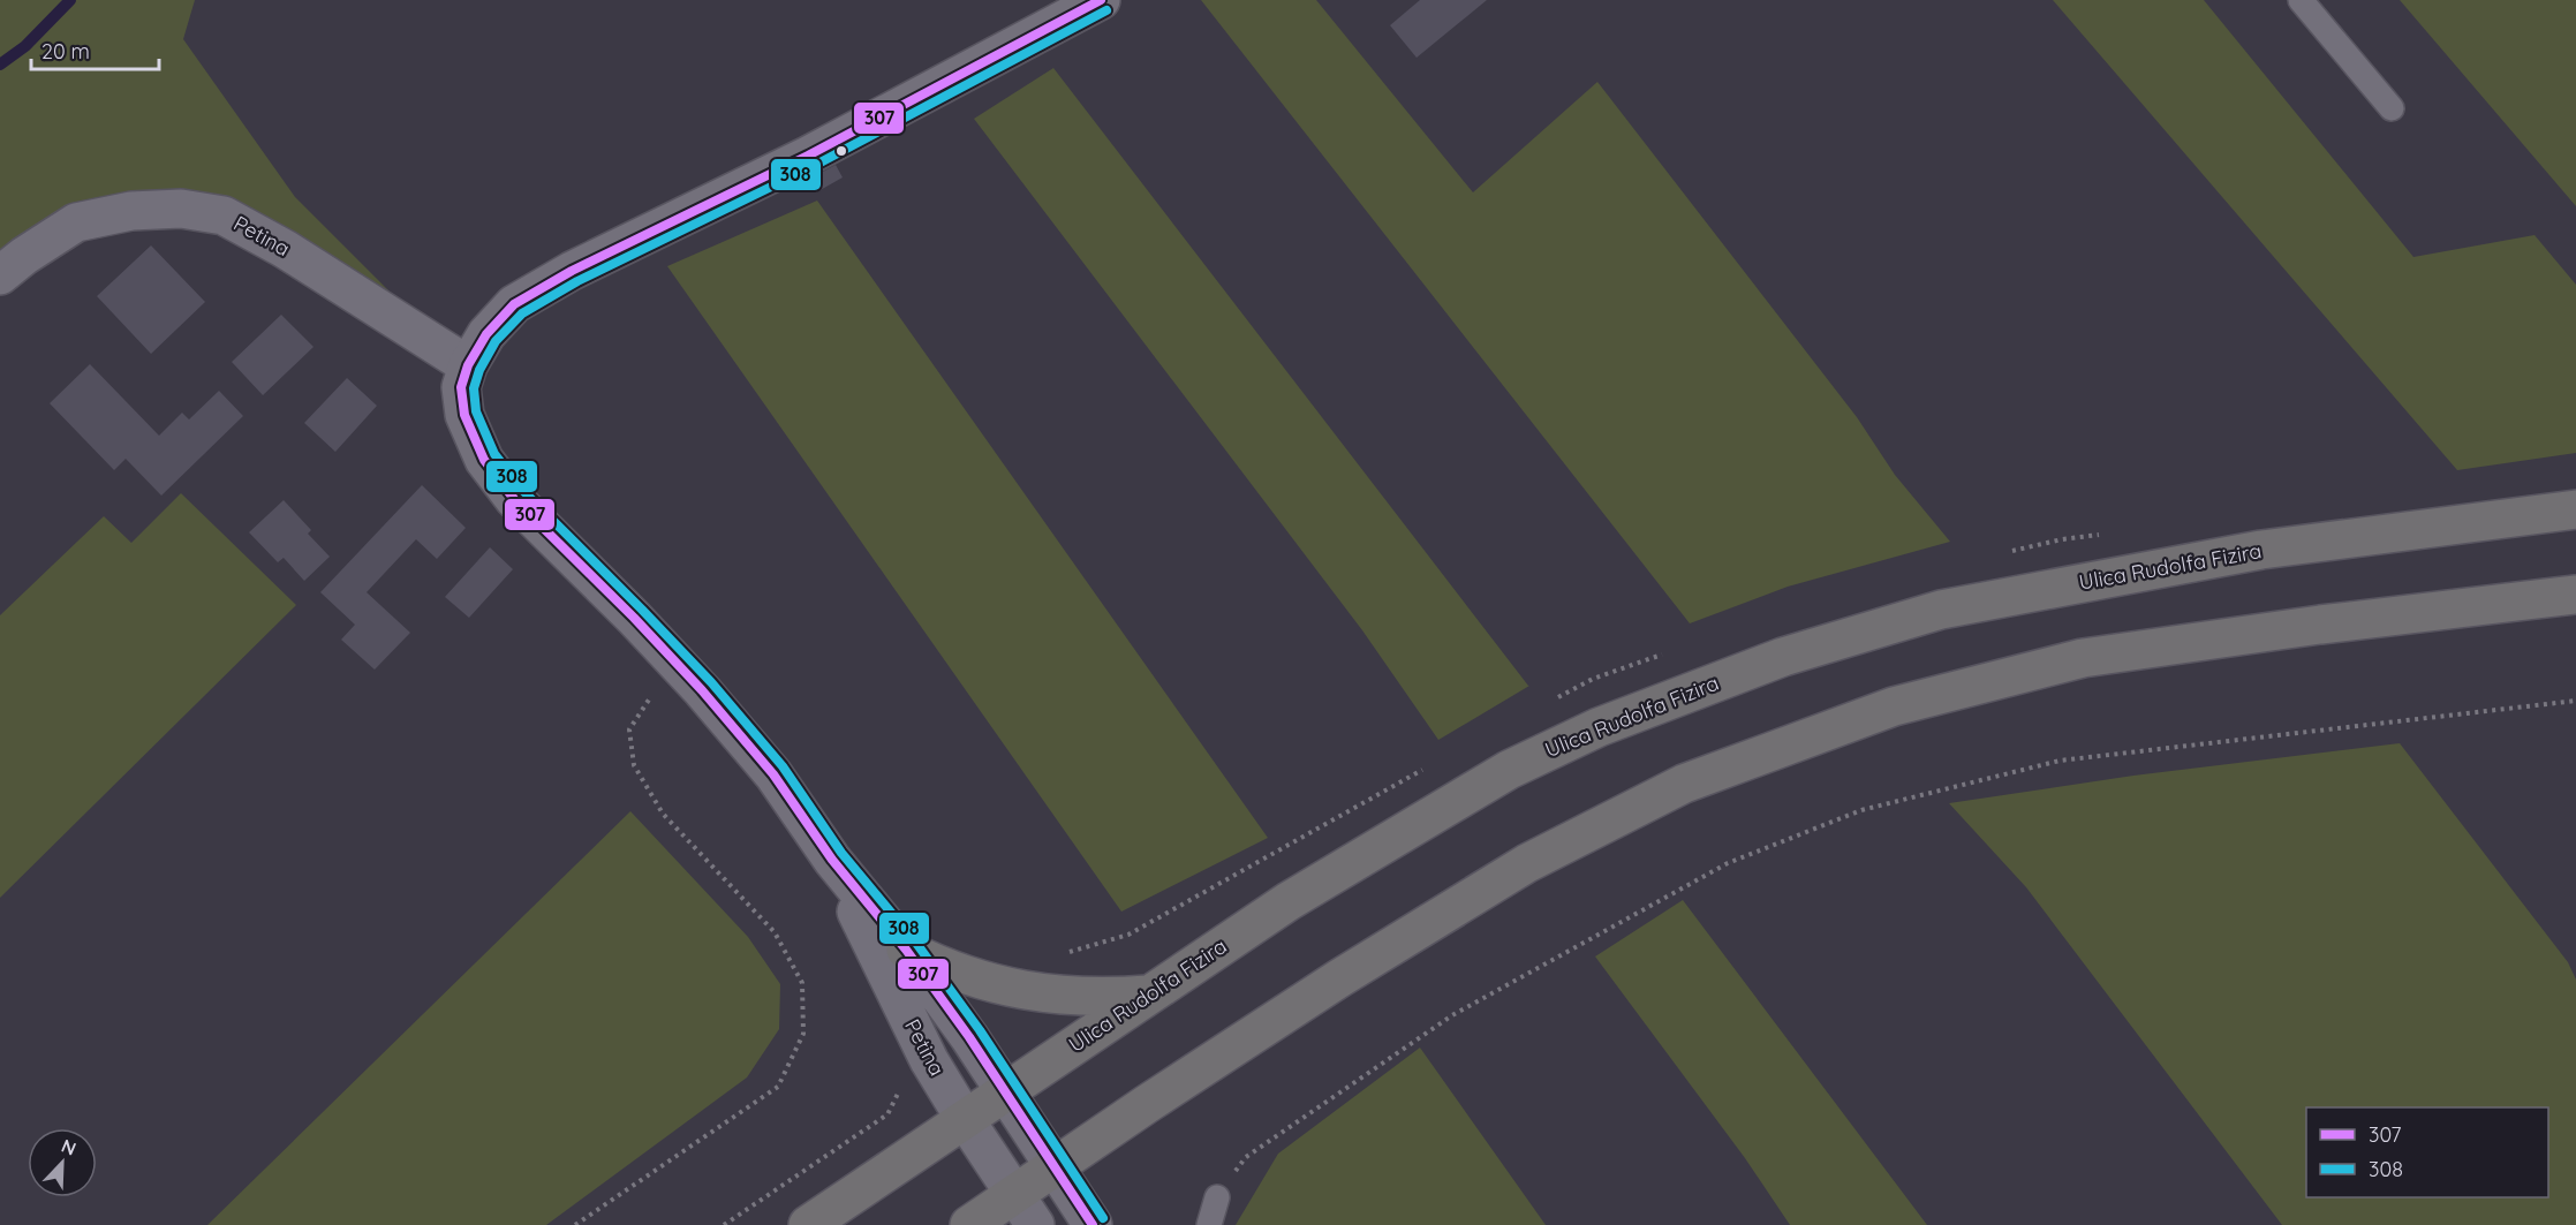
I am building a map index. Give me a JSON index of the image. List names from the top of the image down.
{
  "streets": {
    "main road": ["Ulica Rudolfa Fizira"],
    "street": ["Petina"]
  },
  "crossings": [
    ["Petina", "Ulica Rudolfa Fizira"]
  ],
  "lines": ["transit line 307", "transit line 308"],
  "legend": ["307", "308"],
  "scale_bar": "20 m",
  "north": "top right"
}
